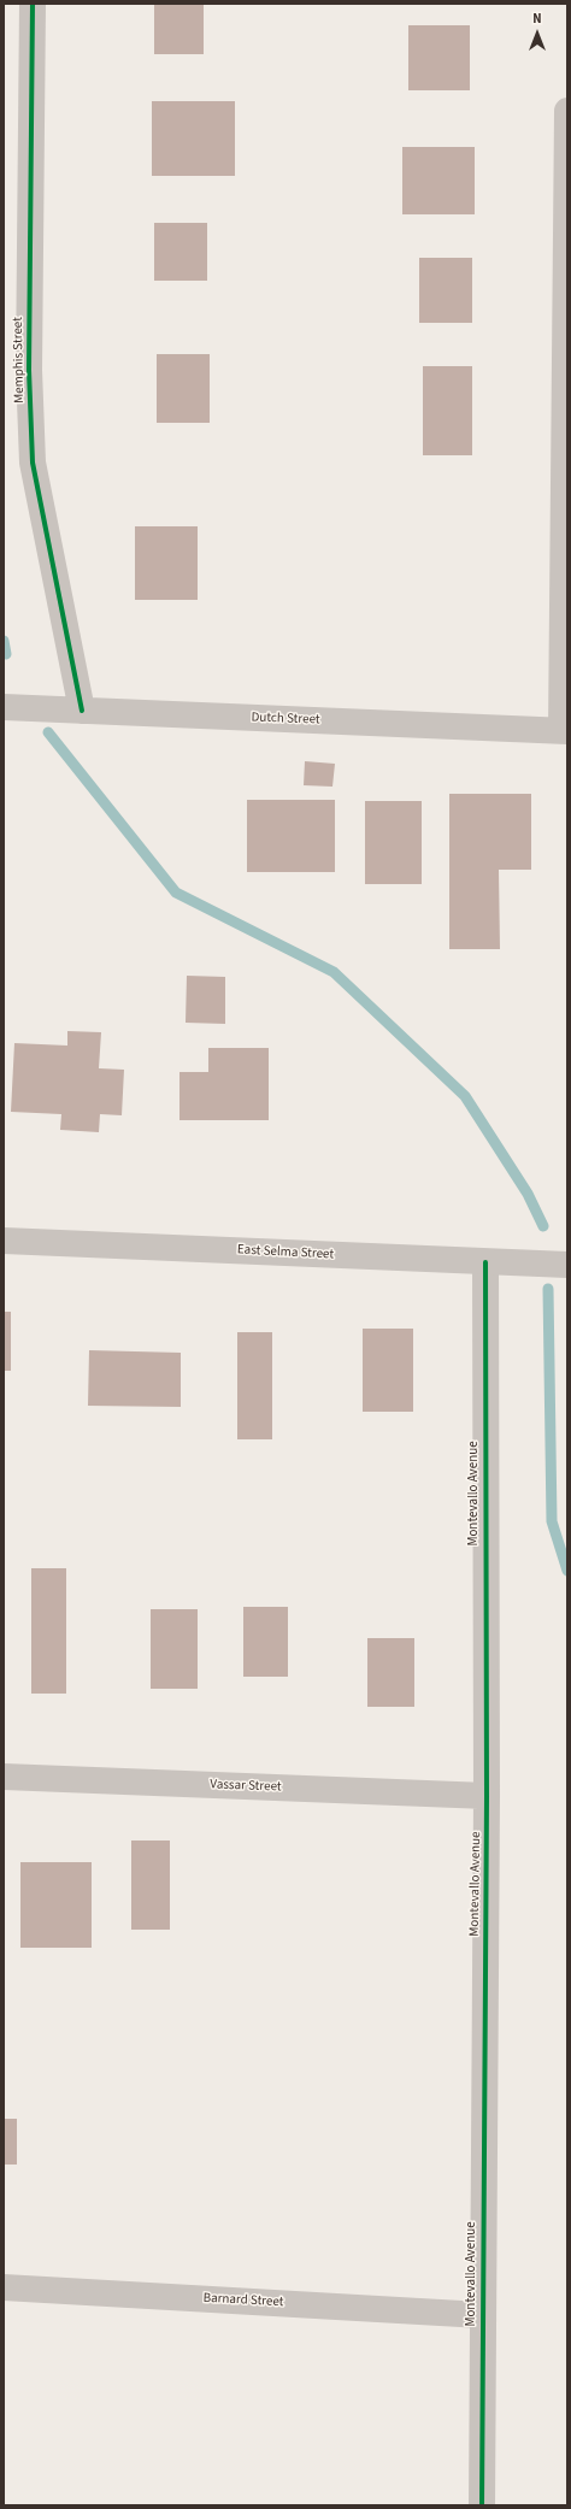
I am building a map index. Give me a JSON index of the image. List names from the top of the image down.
{
  "streets": {
    "street": [
      "Memphis Street",
      "Dutch Street",
      "East Selma Street",
      "Montevallo Avenue",
      "Vassar Street",
      "Barnard Street"
    ]
  },
  "crossings": [
    ["Memphis Street", "Dutch Street"],
    ["East Selma Street", "Montevallo Avenue"],
    ["Montevallo Avenue", "Vassar Street"],
    ["Montevallo Avenue", "Barnard Street"]
  ],
  "north": "top"
}
